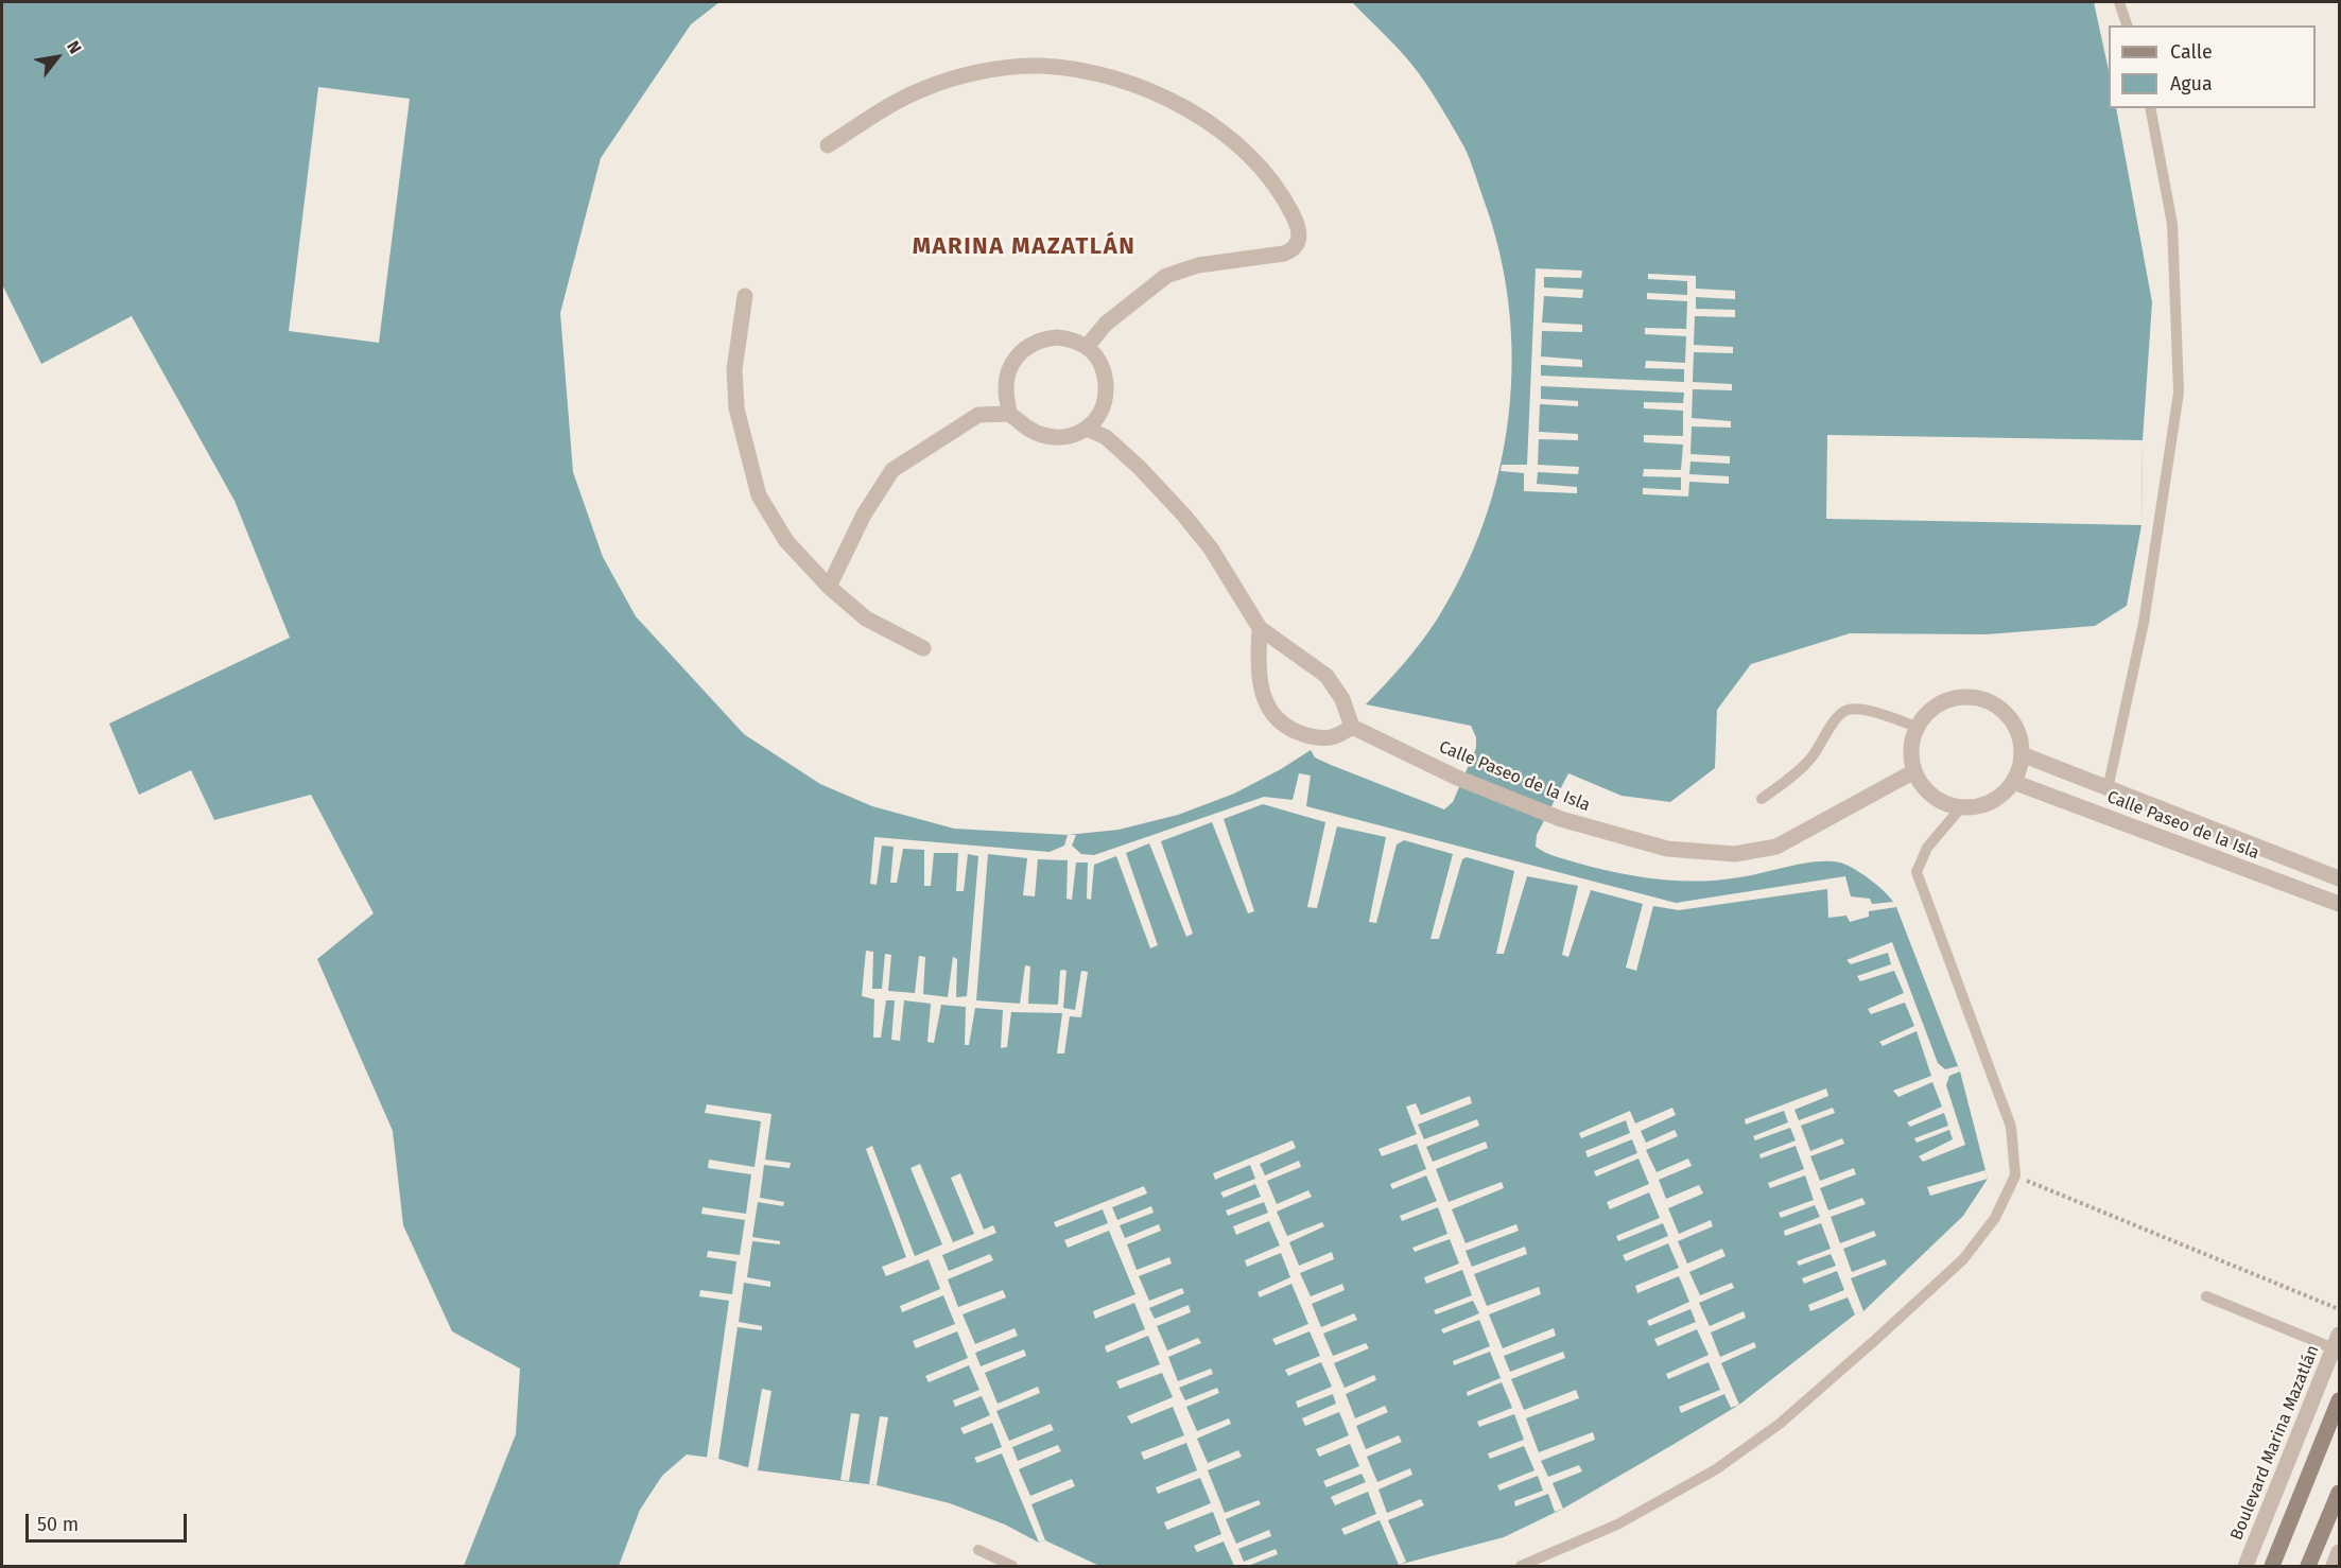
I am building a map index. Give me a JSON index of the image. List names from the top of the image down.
{
  "streets": {
    "street": ["Calle Paseo de la Isla", "Boulevard Marina Mazatlán"]
  },
  "districts": ["MARINA MAZATLÁN"],
  "legend": ["Calle", "Agua"],
  "scale_bar": "50 m",
  "north": "top right"
}
